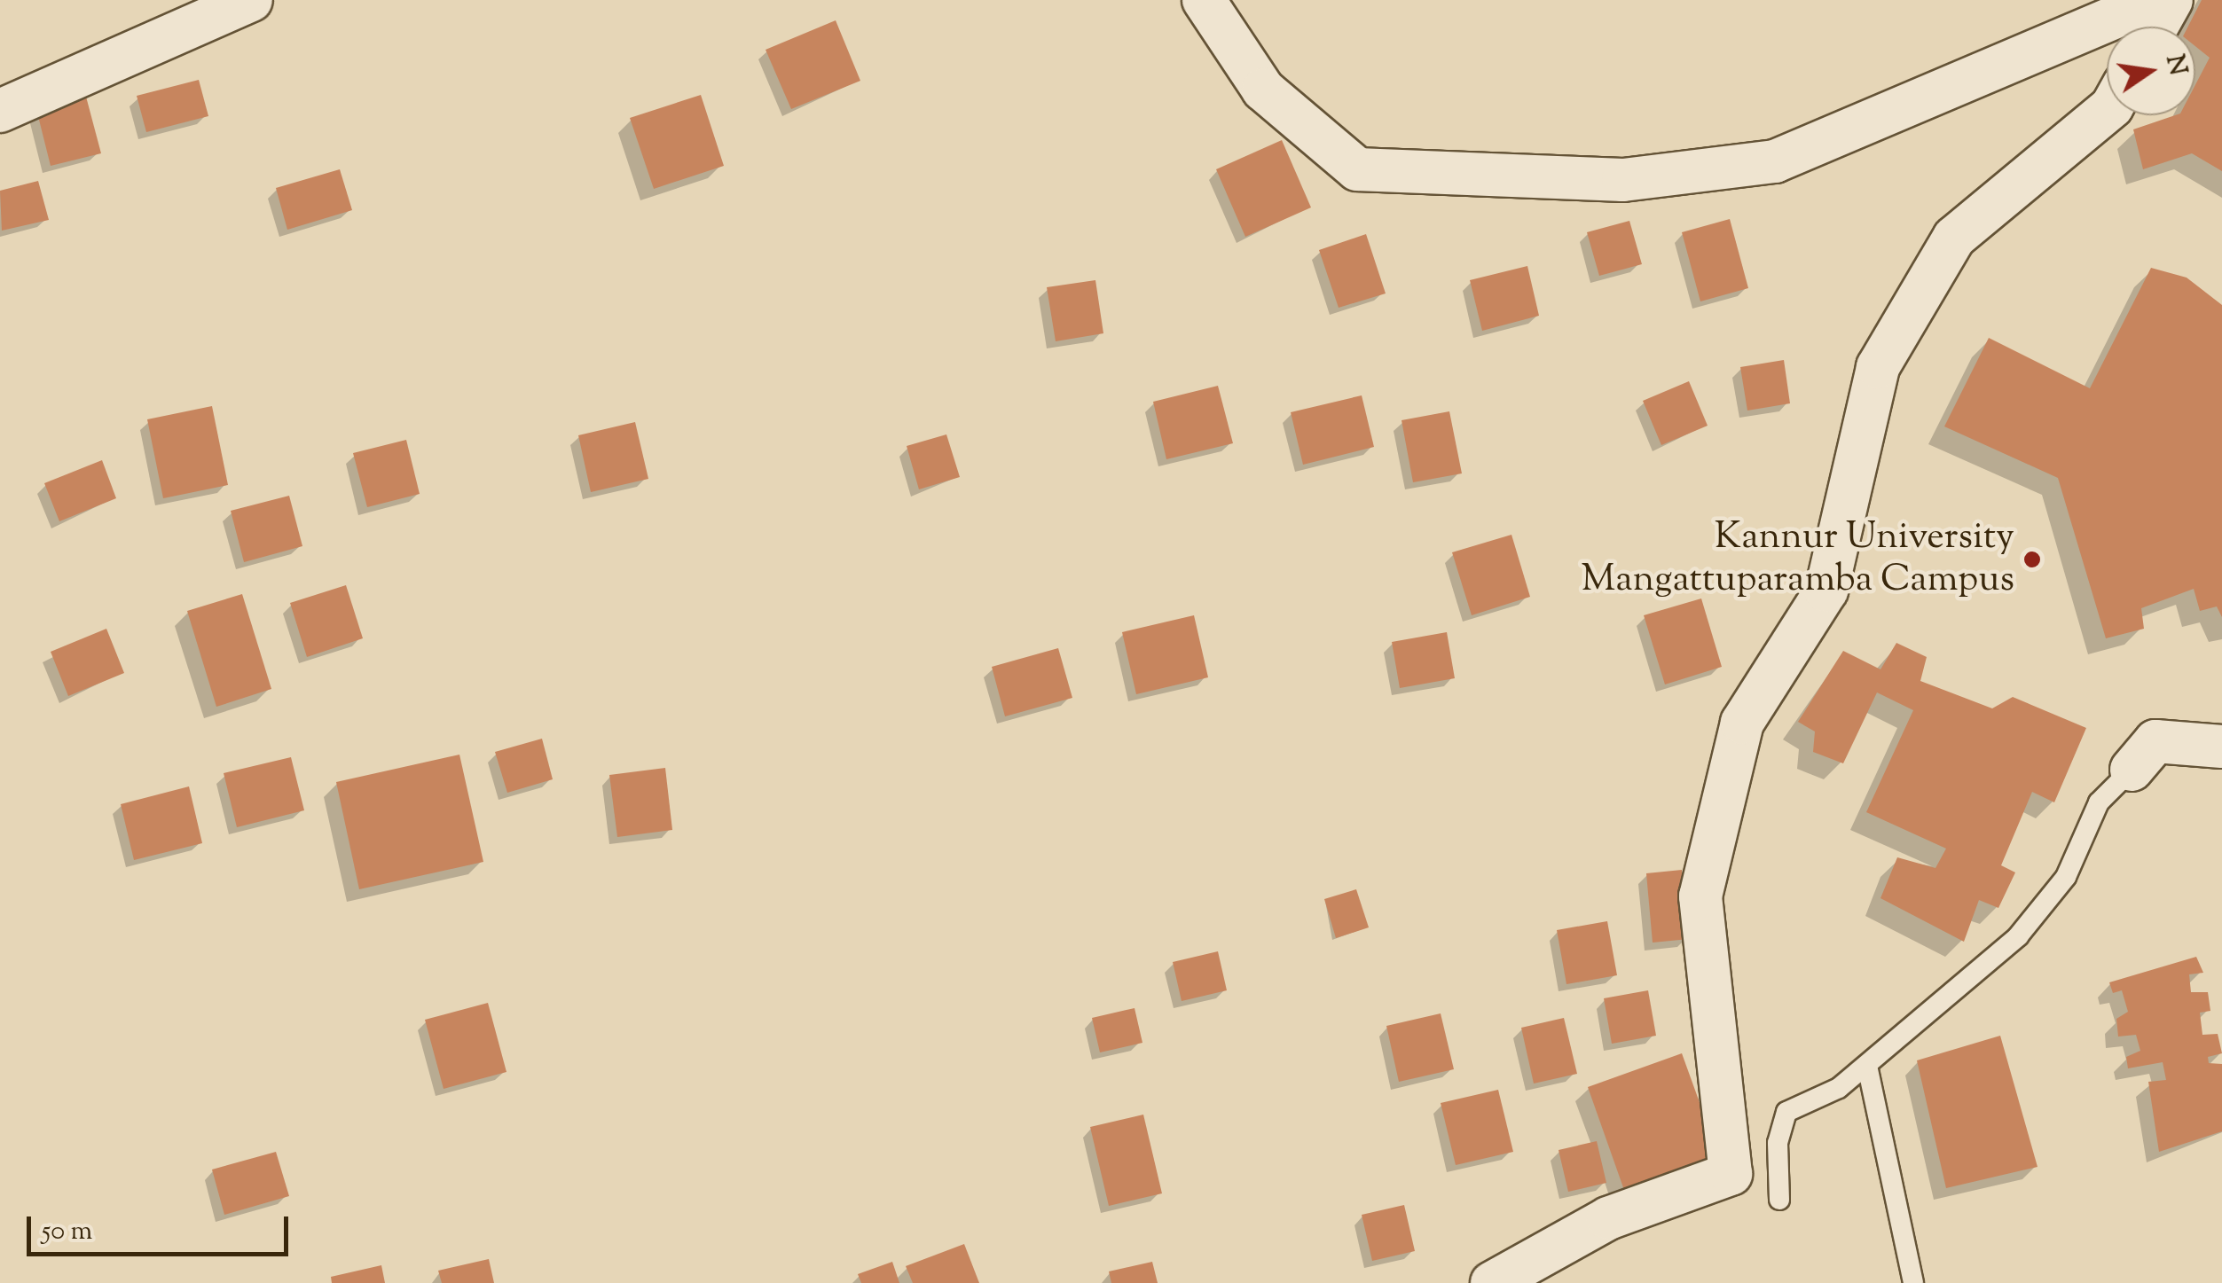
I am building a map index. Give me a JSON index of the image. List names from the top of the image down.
{
  "places": ["Kannur University Mangattuparamba Campus"],
  "scale_bar": "50 m",
  "north": "right"
}
